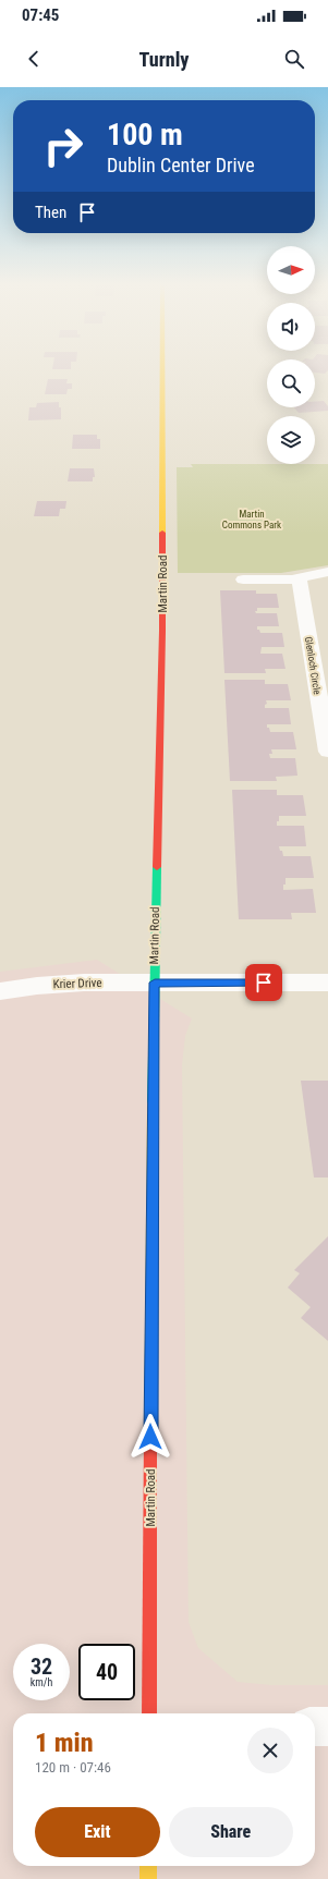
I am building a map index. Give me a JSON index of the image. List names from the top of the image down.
{
  "streets": {
    "street": ["Martin Road", "Glenloch Circle", "Krier Drive"]
  },
  "crossings": [
    ["Martin Road", "Krier Drive"]
  ],
  "parks": ["Martin Commons Park"],
  "north": "right",
  "page": {
    "status": "07:45",
    "header": "Turnly",
    "turn": ["100 m", "Dublin Center Drive"],
    "then": "Then",
    "speed": "32 km/h",
    "limit": "40",
    "heading": ["1 min", "120 m · 07:46"],
    "buttons": ["Exit", "Share"]
  }
}
